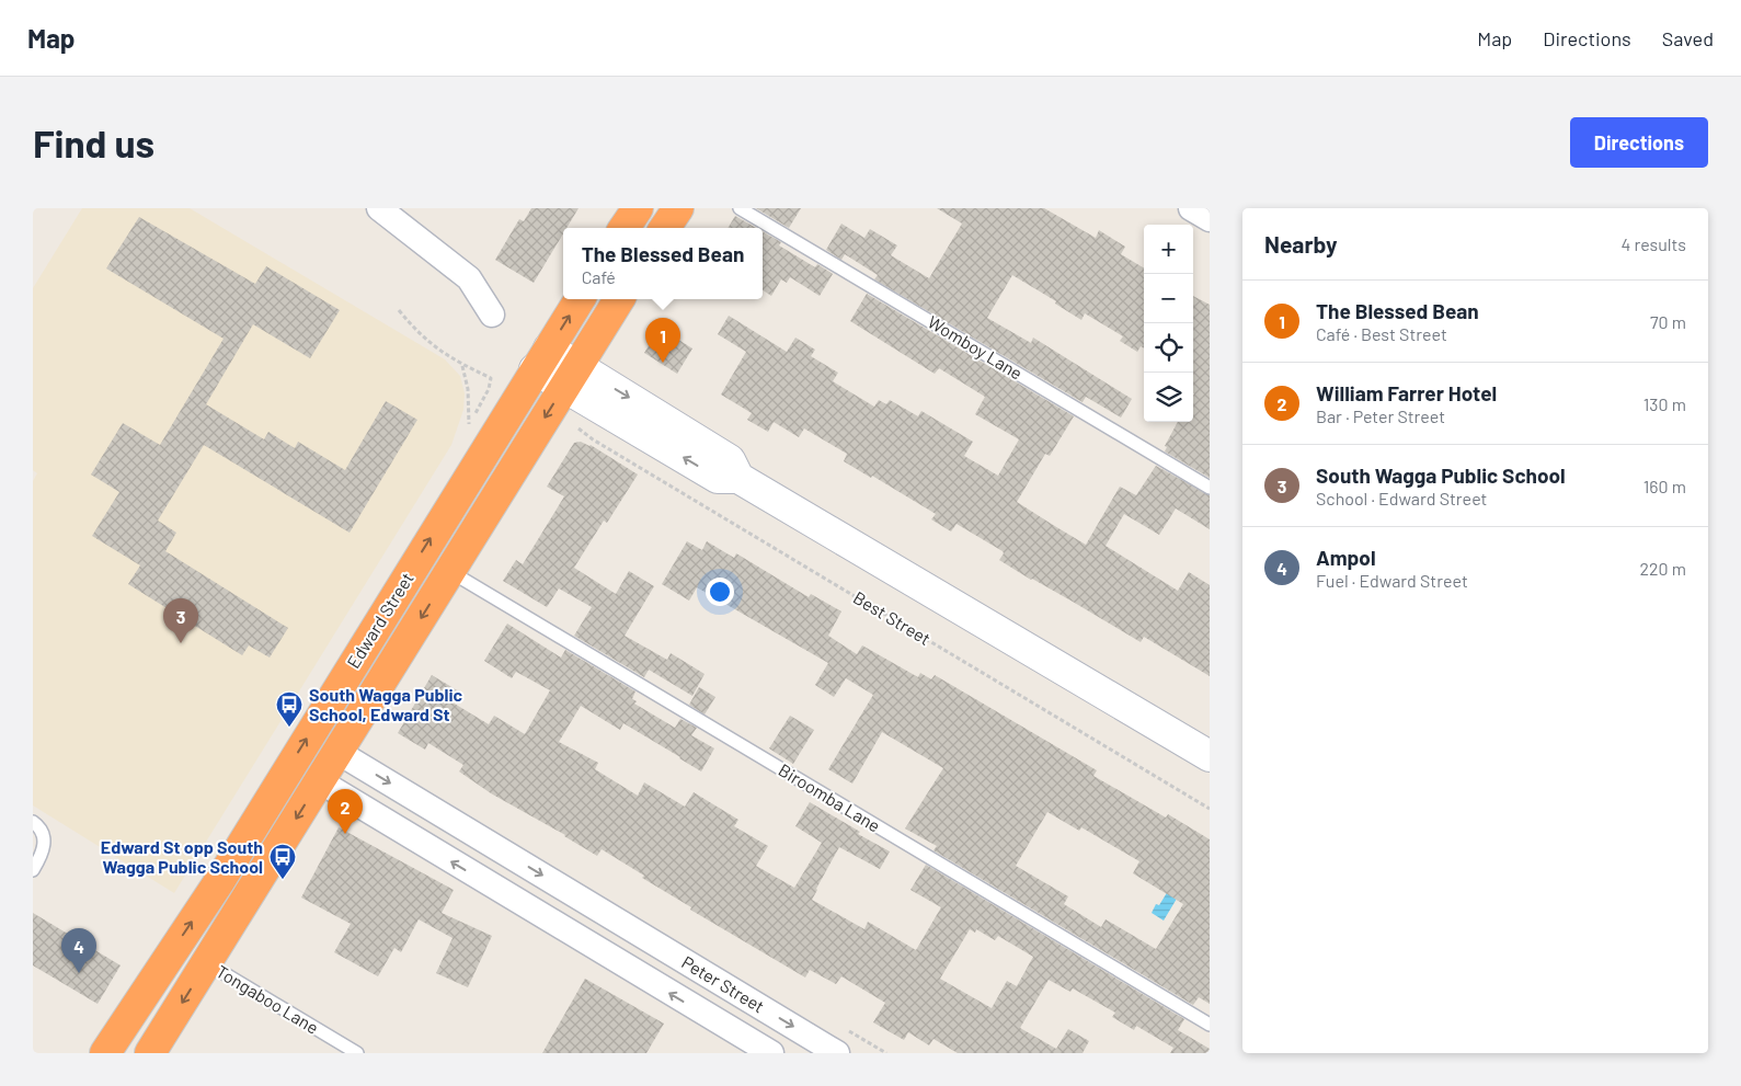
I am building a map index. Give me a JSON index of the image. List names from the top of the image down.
{
  "streets": {
    "highway": ["Edward Street"],
    "street": ["Peter Street"],
    "lane": ["Womboy Lane", "Biroomba Lane", "Tongaboo Lane"],
    "path": ["Best Street"]
  },
  "crossings": [
    ["Edward Street", "Biroomba Lane"],
    ["Edward Street", "Peter Street"],
    ["Edward Street", "Tongaboo Lane"]
  ],
  "places": {
    "bus stop": ["South Wagga Public School, Edward St", "Edward St opp South Wagga Public School"]
  },
  "page": {
    "header": "Map",
    "nav": ["Map", "Directions", "Saved"],
    "buttons": "Directions",
    "title": "Find us",
    "heading": ["Nearby", "4 results"],
    "map_buttons": ["+", "−"],
    "popup": ["The Blessed Bean", "Café"],
    "list": [
      {
        "mark": "1",
        "name": "The Blessed Bean",
        "note": "Café · Best Street",
        "value": "70 m"
      },
      {
        "mark": "2",
        "name": "William Farrer Hotel",
        "note": "Bar · Peter Street",
        "value": "130 m"
      },
      {
        "mark": "3",
        "name": "South Wagga Public School",
        "note": "School · Edward Street",
        "value": "160 m"
      },
      {
        "mark": "4",
        "name": "Ampol",
        "note": "Fuel · Edward Street",
        "value": "220 m"
      }
    ],
    "pins": [
      "1",
      "3",
      "2",
      "4"
    ]
  }
}
